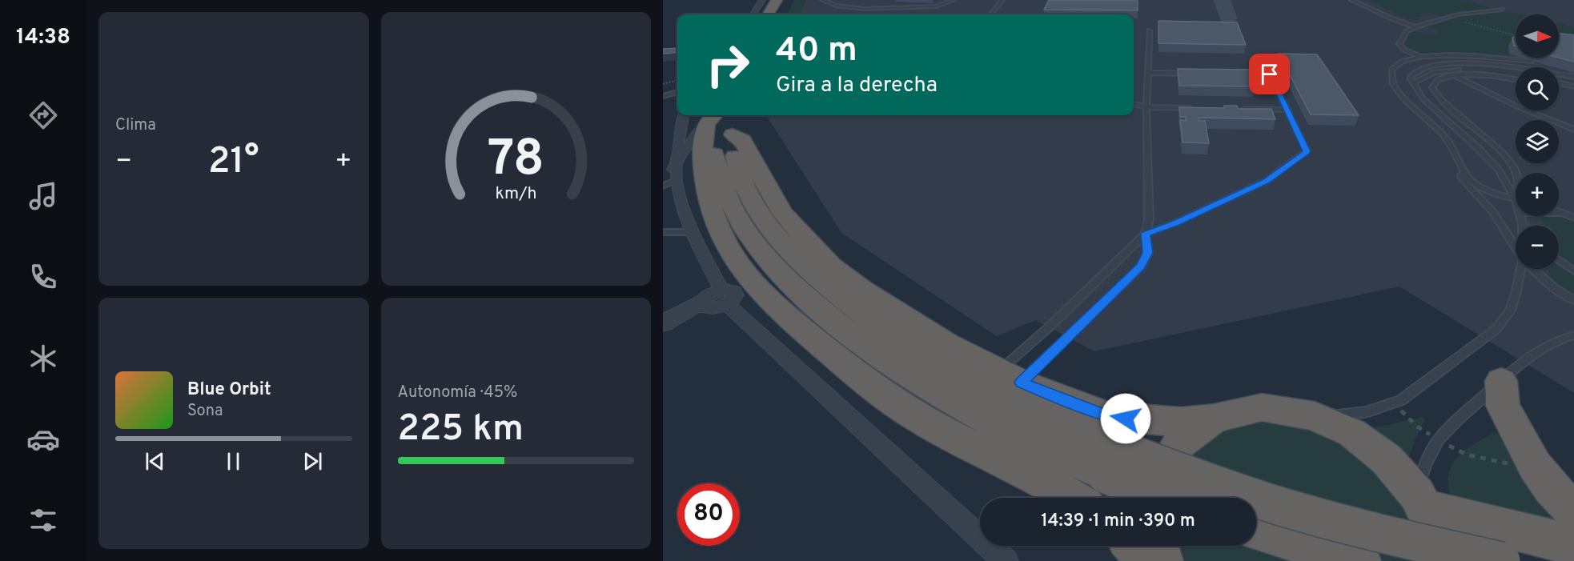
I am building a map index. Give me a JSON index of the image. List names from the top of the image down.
{
  "north": "right",
  "page": {
    "tabs": "14:38",
    "tile": [
      "Clima",
      ["Autonomía · 45%", "225 km"]
    ],
    "map_buttons": ["+", "−"],
    "turn": ["40 m", "Gira a la derecha"],
    "heat": ["−", "21°", "+"],
    "song": ["Blue Orbit", "Sona"],
    "limit": "80",
    "trip": "14:39 · 1 min · 390 m",
    "gauge": ["78", "km/h"]
  }
}
